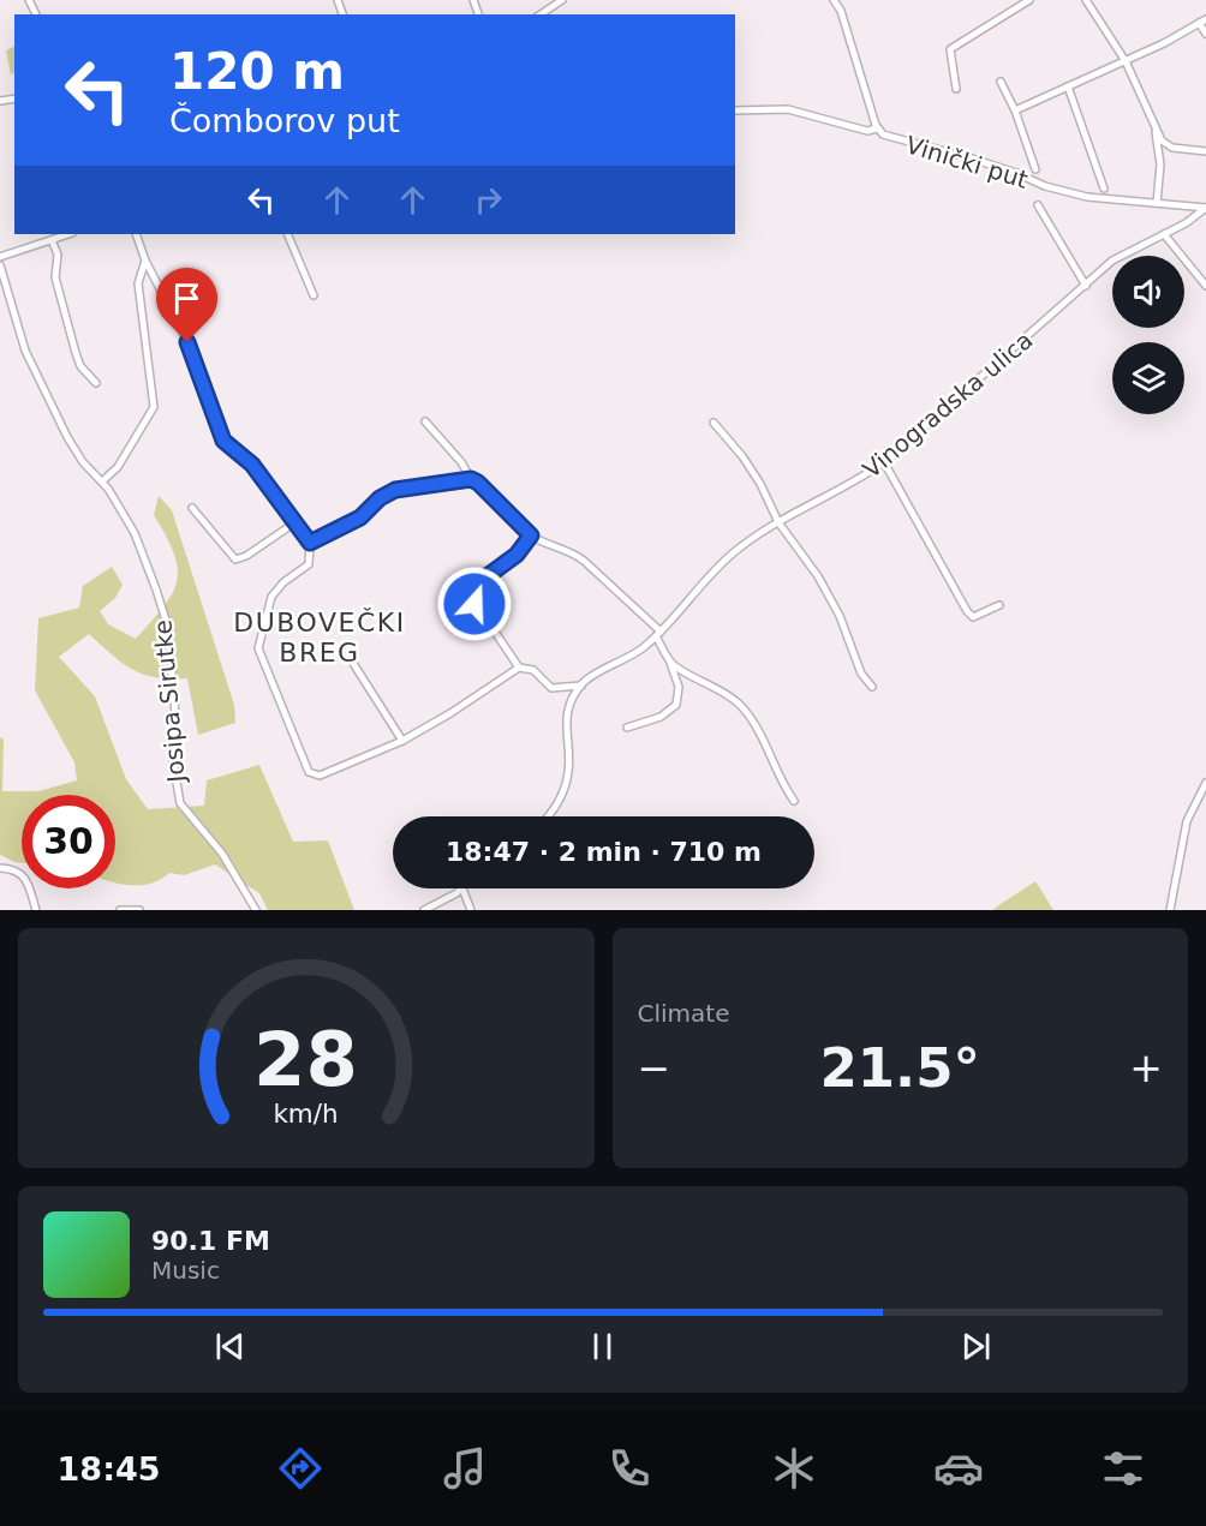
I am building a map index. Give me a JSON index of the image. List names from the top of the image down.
{
  "streets": {
    "street": ["Vinički put", "Vinogradska ulica", "Josipa Sirutke"]
  },
  "crossings": [
    ["Vinički put", "Vinogradska ulica"]
  ],
  "districts": ["DUBOVEČKI BREG"],
  "page": {
    "turn": ["120 m", "Čomborov put"],
    "limit": "30",
    "trip": "18:47 · 2 min · 710 m",
    "tile": "Climate",
    "heat": ["−", "21.5°", "+"],
    "song": ["90.1 FM", "Music"],
    "tabs": "18:45",
    "gauge": ["28", "km/h"]
  }
}
